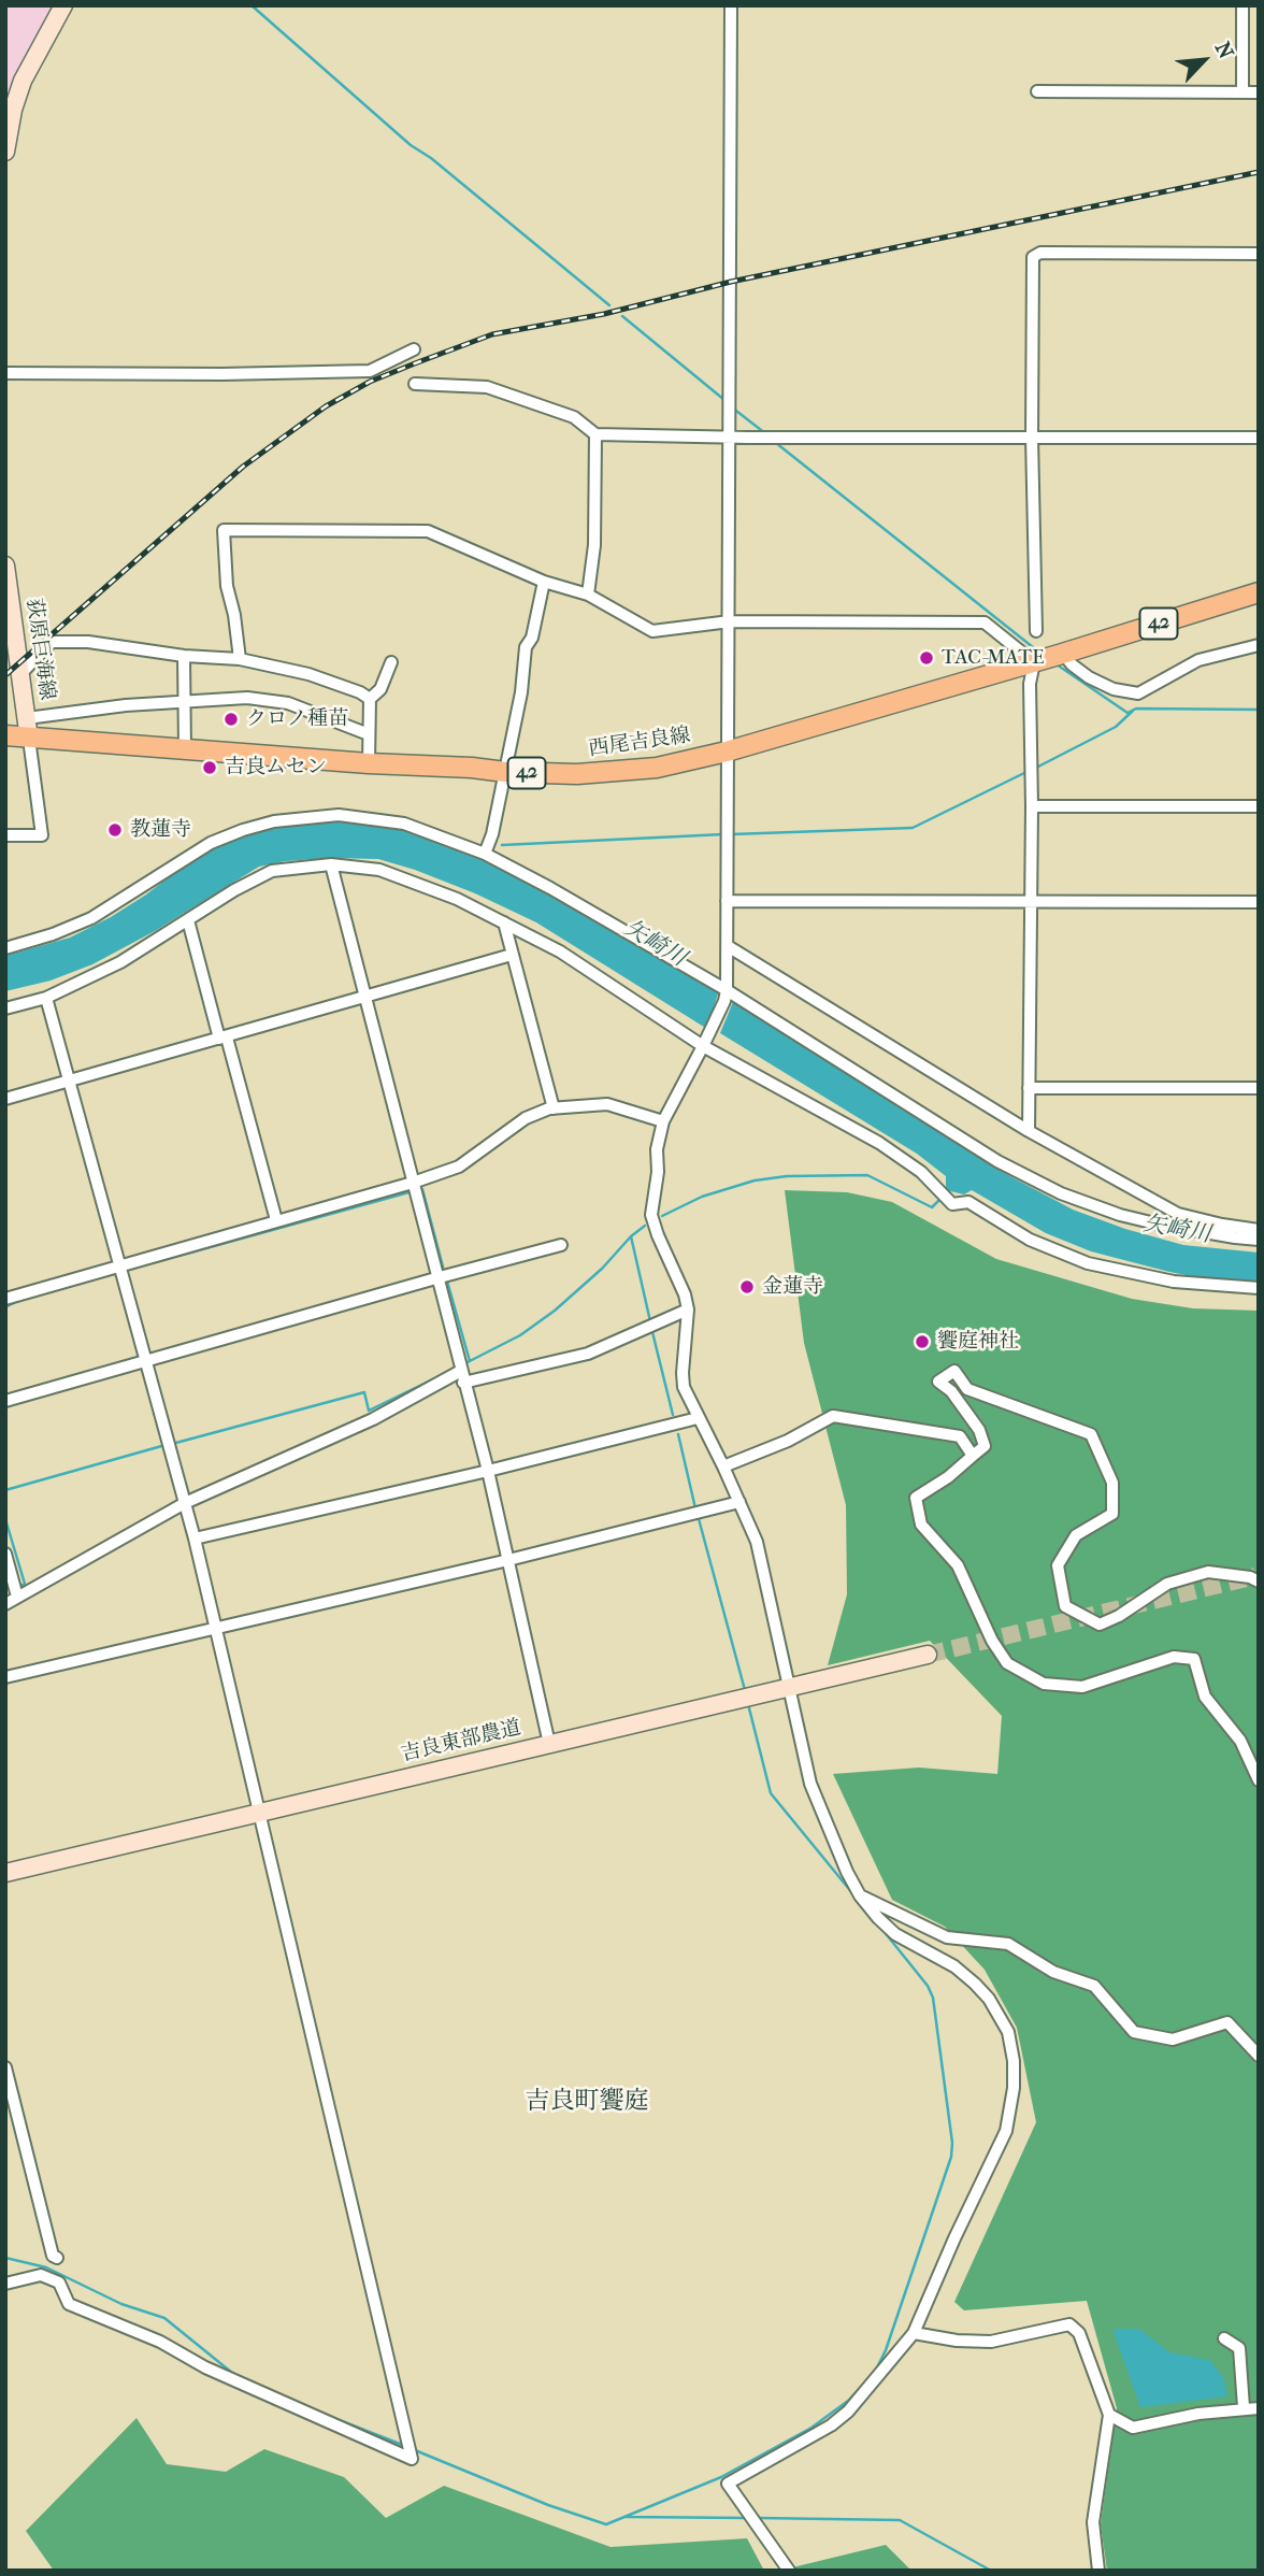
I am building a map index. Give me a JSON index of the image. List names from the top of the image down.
{
  "streets": {
    "main road": ["42", "西尾吉良線"],
    "street": ["荻原巨海線", "吉良東部農道"]
  },
  "crossings": [
    ["荻原巨海線", "西尾吉良線"]
  ],
  "districts": ["吉良町饗庭"],
  "water": ["矢崎川"],
  "places": [
    "TAC-MATE",
    "クロノ種苗",
    "吉良ムセン",
    "教蓮寺",
    "金蓮寺",
    "饗庭神社"
  ],
  "north": "top right"
}
